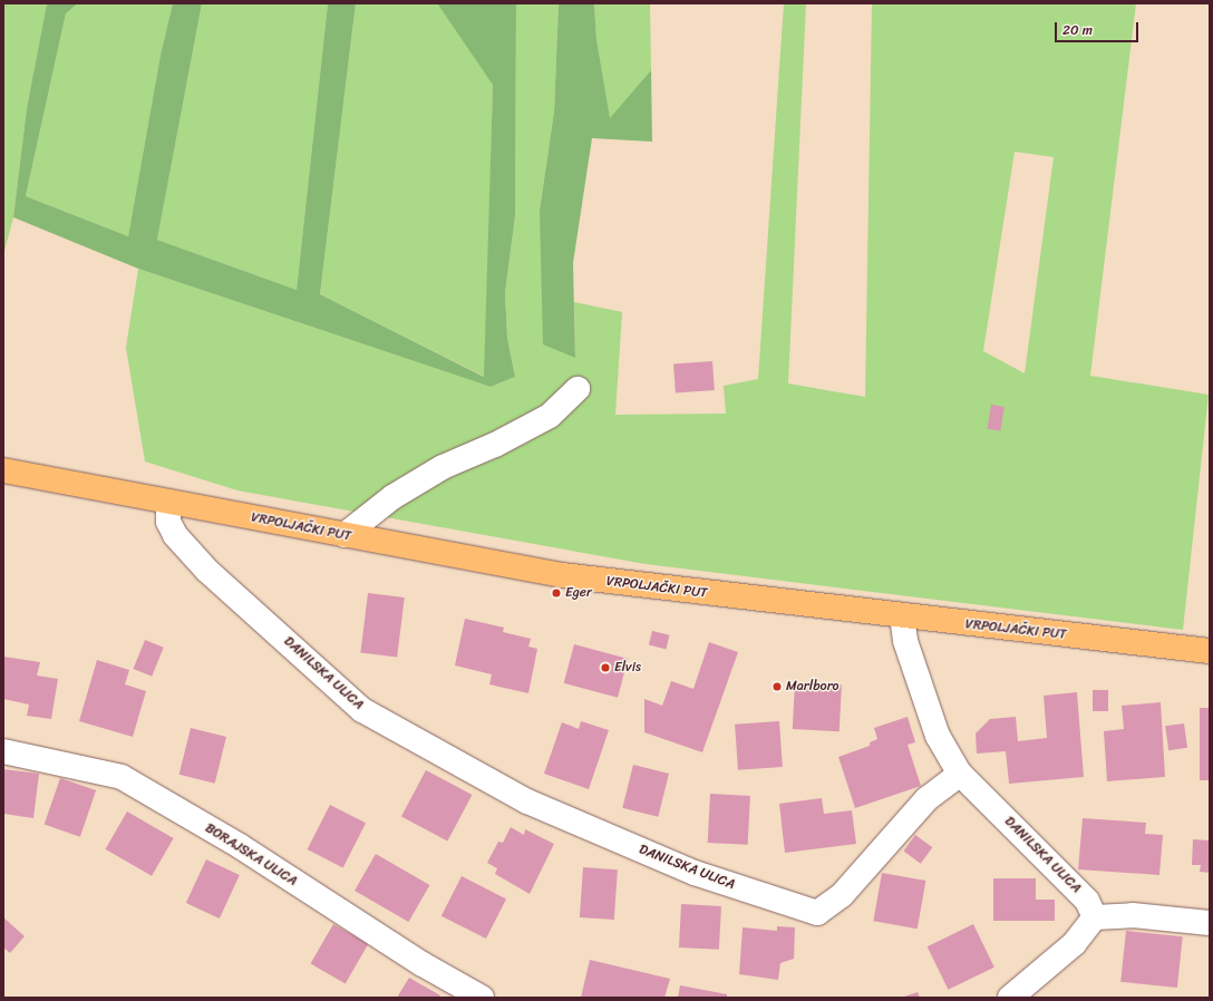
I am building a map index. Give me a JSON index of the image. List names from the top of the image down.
{
  "streets": {
    "main road": ["VRPOLJAČKI PUT"],
    "street": ["DANILSKA ULICA", "BORAJSKA ULICA"]
  },
  "crossings": [
    ["VRPOLJAČKI PUT", "DANILSKA ULICA"]
  ],
  "places": ["Eger", "Elvis", "Marlboro"],
  "scale_bar": "20 m"
}
